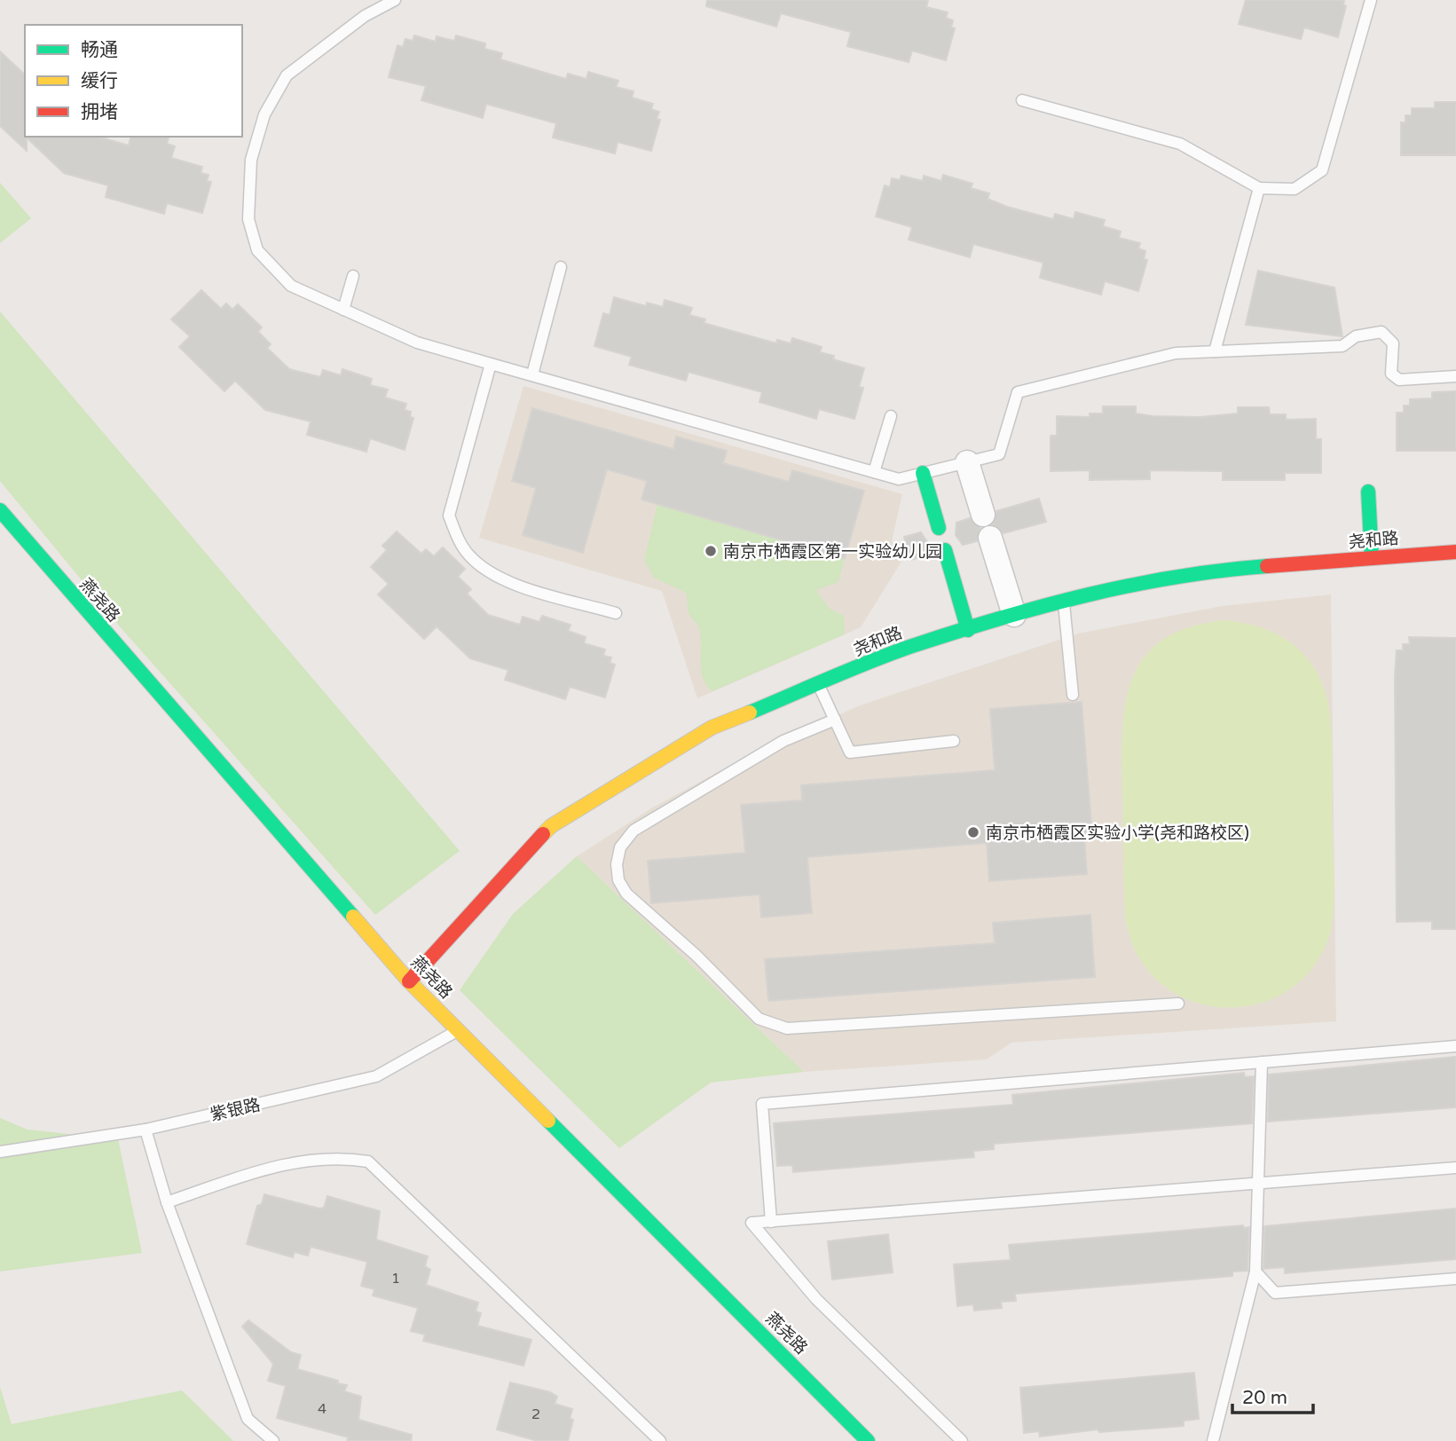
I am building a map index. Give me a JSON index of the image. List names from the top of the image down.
{
  "streets": {
    "main road": ["尧和路", "燕尧路"],
    "lane": ["紫银路"]
  },
  "crossings": [
    ["尧和路", "燕尧路"],
    ["燕尧路", "紫银路"]
  ],
  "places": ["南京市栖霞区第一实验幼儿园", "南京市栖霞区实验小学(尧和路校区)"],
  "house_numbers": ["1", "4", "2"],
  "legend": ["畅通", "缓行", "拥堵"],
  "scale_bar": "20 m"
}
